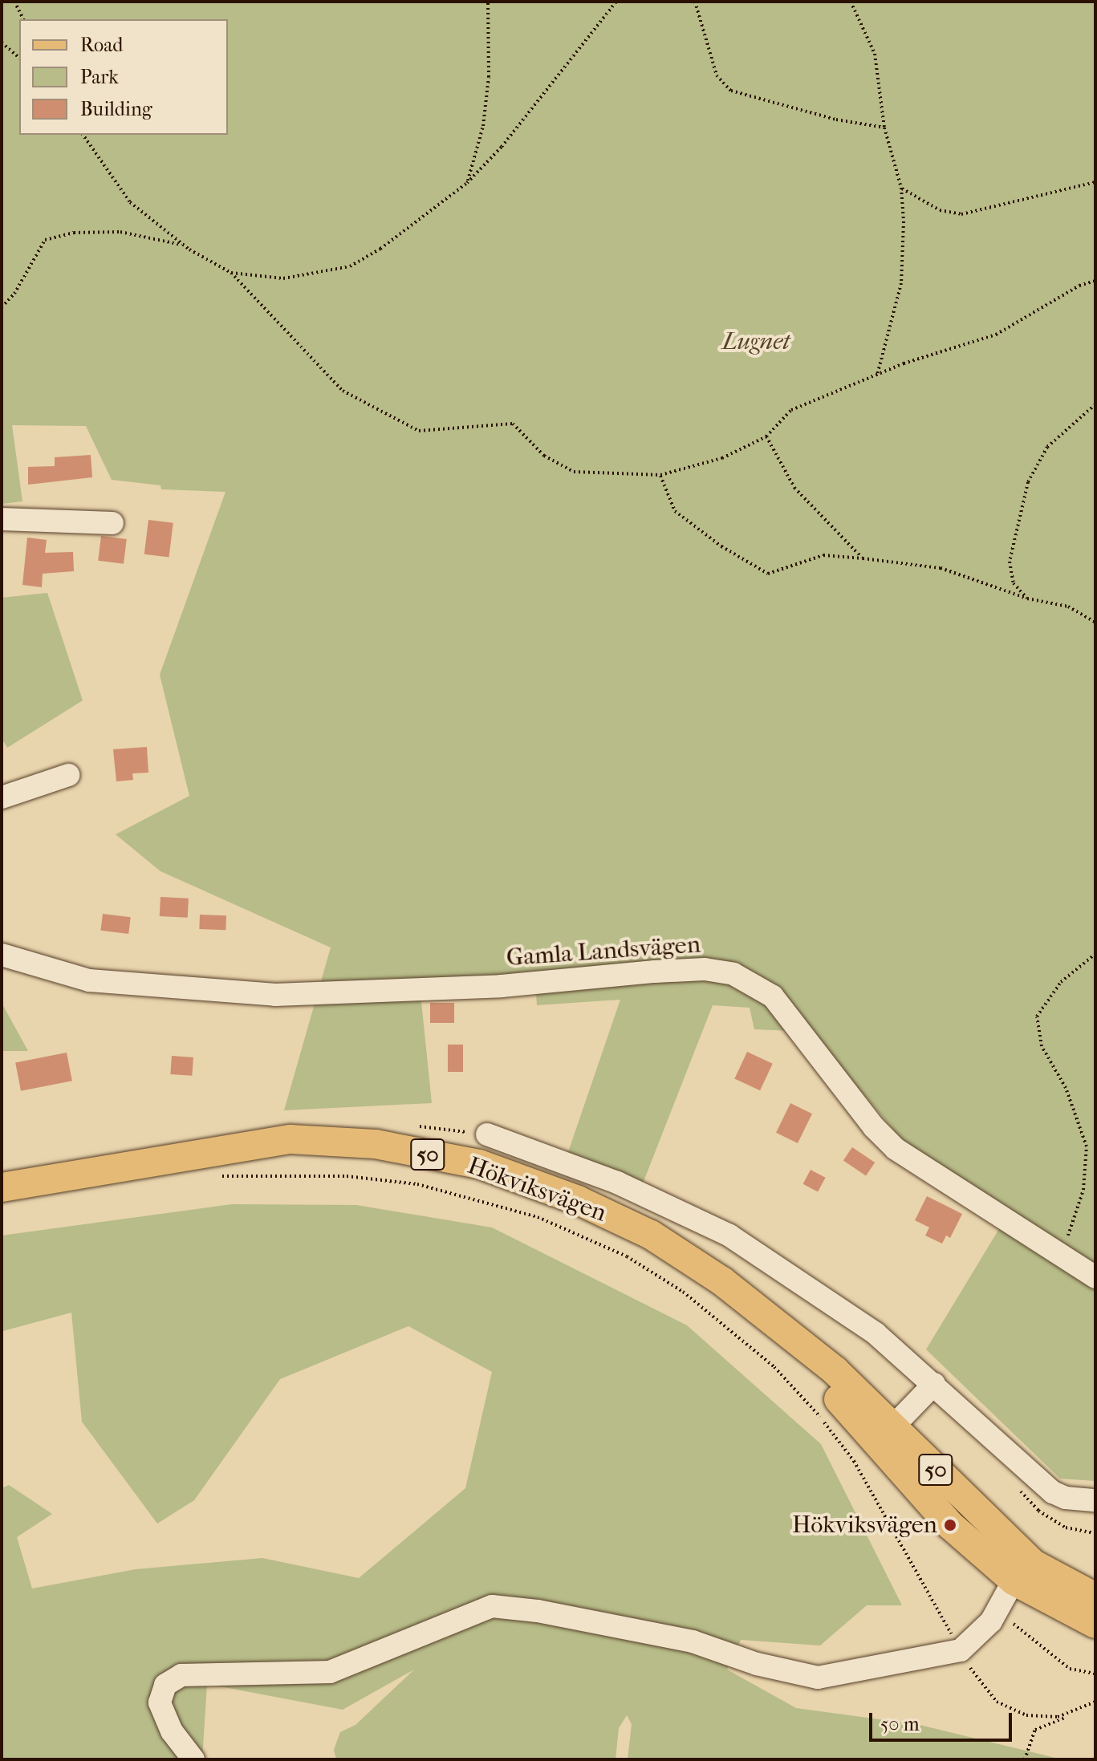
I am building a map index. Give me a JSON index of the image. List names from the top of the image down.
{
  "streets": {
    "main road": ["50", "Hökviksvägen"],
    "street": ["Gamla Landsvägen"]
  },
  "parks": ["Lugnet"],
  "places": ["Hökviksvägen"],
  "legend": ["Road", "Park", "Building"],
  "scale_bar": "50 m"
}
